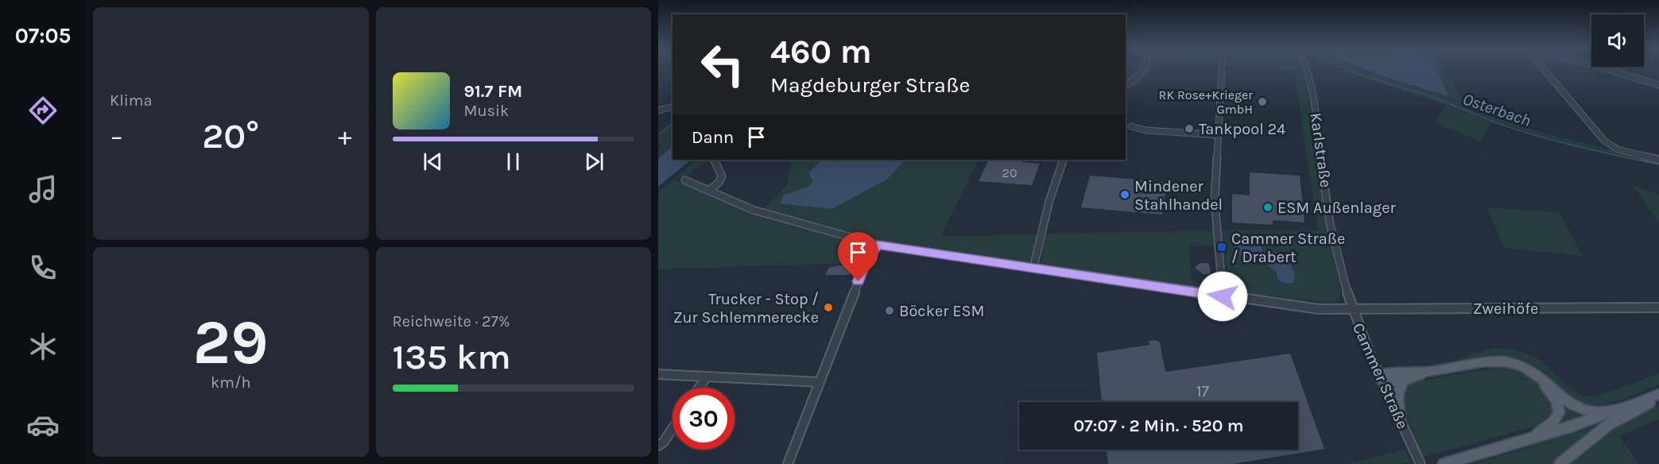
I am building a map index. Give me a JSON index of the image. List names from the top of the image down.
{
  "streets": {
    "street": ["Karlstraße", "Zweihöfe", "Cammer Straße"]
  },
  "crossings": [
    ["Karlstraße", "Zweihöfe"],
    ["Karlstraße", "Cammer Straße"],
    ["Zweihöfe", "Cammer Straße"]
  ],
  "water": ["Osterbach"],
  "places": {
    "other": [
      "RK Rose+Krieger GmbH",
      "Tankpool 24",
      "Mindener Stahlhandel",
      "ESM Außenlager",
      "Trucker - Stop / Zur Schlemmerecke",
      "Böcker ESM"
    ],
    "transit": ["Cammer Straße / Drabert"]
  },
  "house_numbers": ["20", "17"],
  "page": {
    "tabs": "07:05",
    "tile": [
      "Klima",
      ["29", "km/h"],
      ["Reichweite · 27%", "135 km"]
    ],
    "turn": ["460 m", "Magdeburger Straße"],
    "song": ["91.7 FM", "Musik"],
    "then": "Dann",
    "heat": ["−", "20°", "+"],
    "limit": "30",
    "trip": "07:07 · 2 Min. · 520 m"
  }
}
